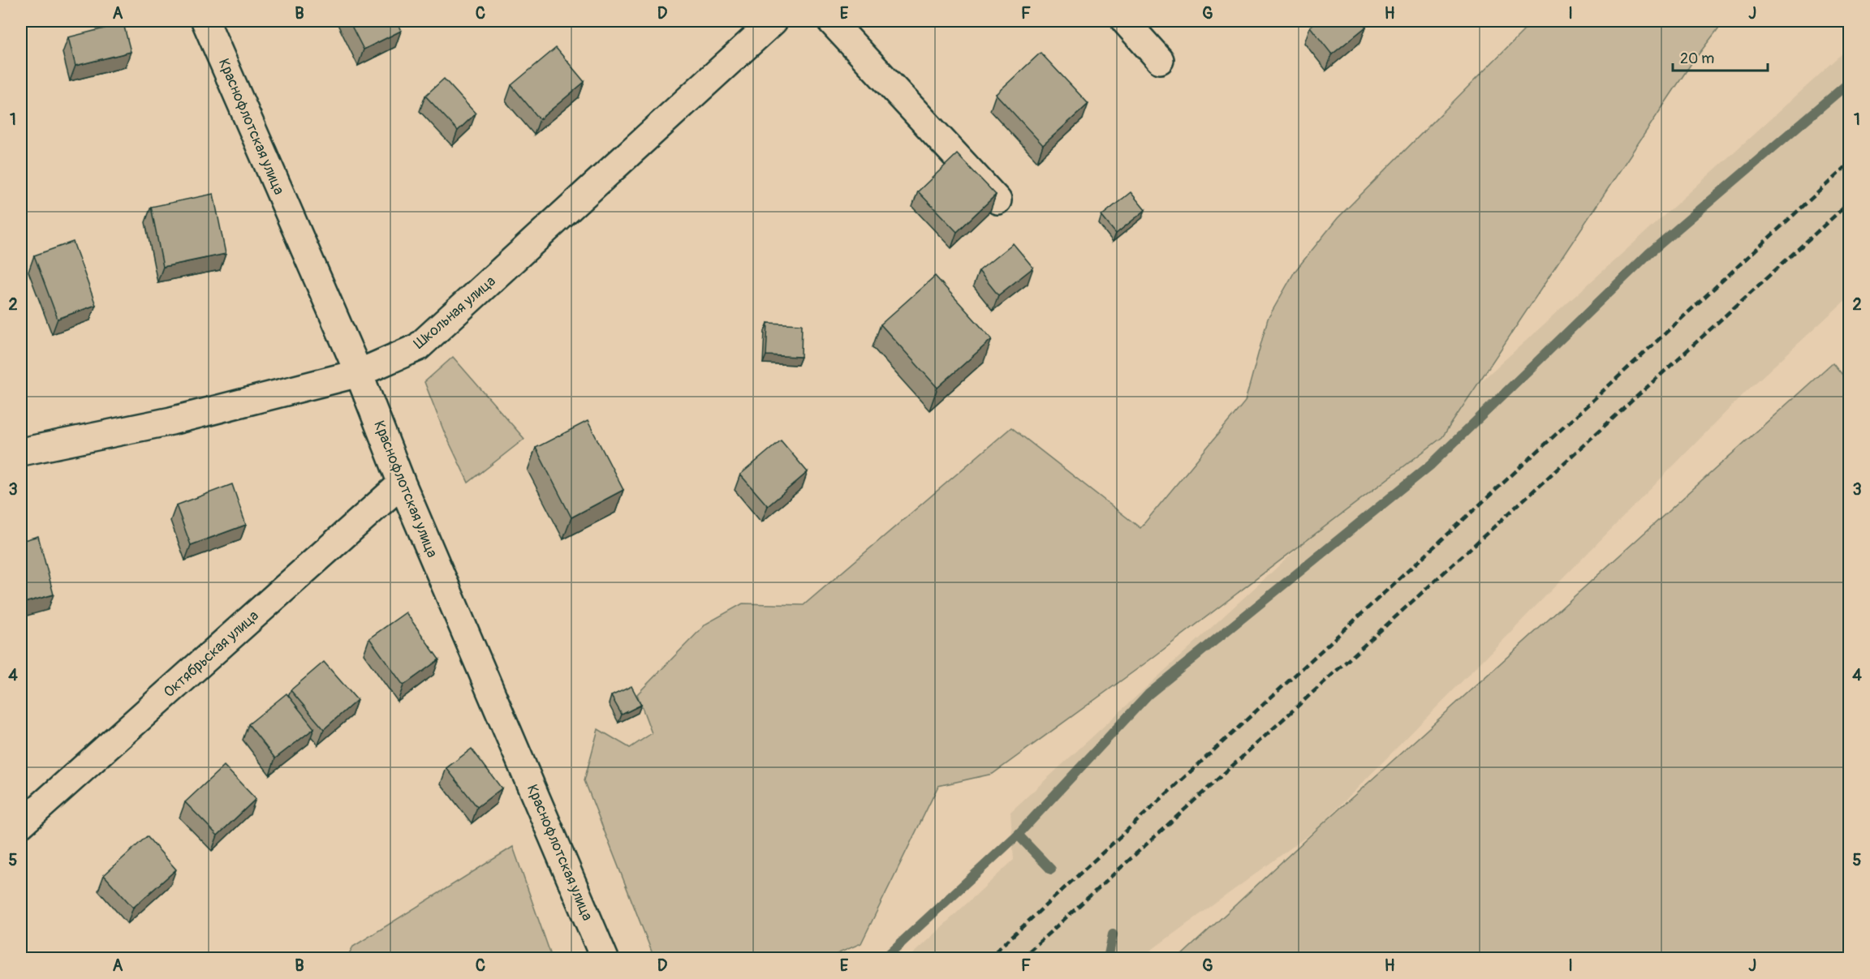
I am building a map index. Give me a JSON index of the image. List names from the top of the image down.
{
  "streets": {
    "street": ["Краснофлотская улица", "Школьная улица", "Октябрьская улица"]
  },
  "crossings": [
    ["Краснофлотская улица", "Школьная улица"],
    ["Краснофлотская улица", "Октябрьская улица"]
  ],
  "scale_bar": "20 m",
  "grid": {
    "columns": [
      "A",
      "B",
      "C",
      "D",
      "E",
      "F",
      "G",
      "H",
      "I",
      "J"
    ],
    "rows": [
      "1",
      "2",
      "3",
      "4",
      "5"
    ]
  }
}
